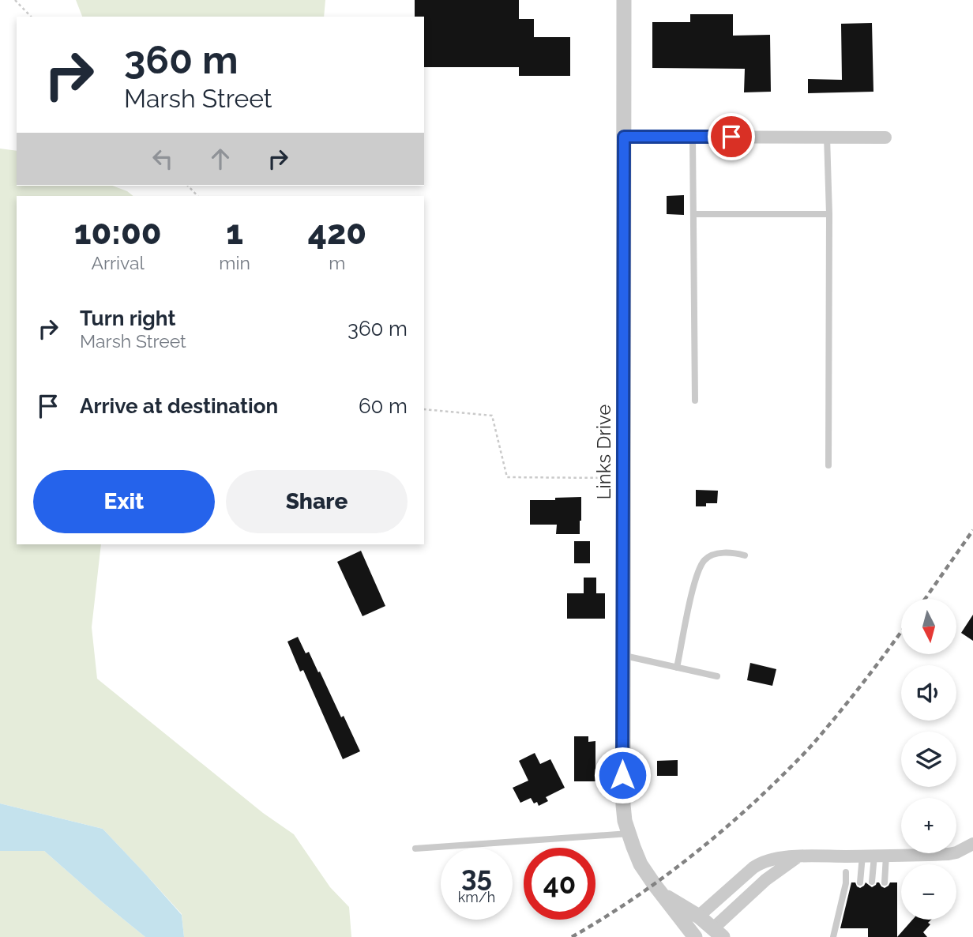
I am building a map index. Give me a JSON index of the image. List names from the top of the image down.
{
  "streets": {
    "street": ["Links Drive"]
  },
  "north": "bottom",
  "page": {
    "turn": ["360 m", "Marsh Street"],
    "eta": [
      "10:00",
      "Arrival",
      "1",
      "min",
      "420",
      "m"
    ],
    "list": [
      {
        "name": "Turn right",
        "note": "Marsh Street",
        "value": "360 m"
      },
      {
        "name": "Arrive at destination",
        "value": "60 m"
      }
    ],
    "buttons": ["Exit", "Share"],
    "map_buttons": ["+", "−"],
    "speed": "35 km/h",
    "limit": "40"
  }
}
